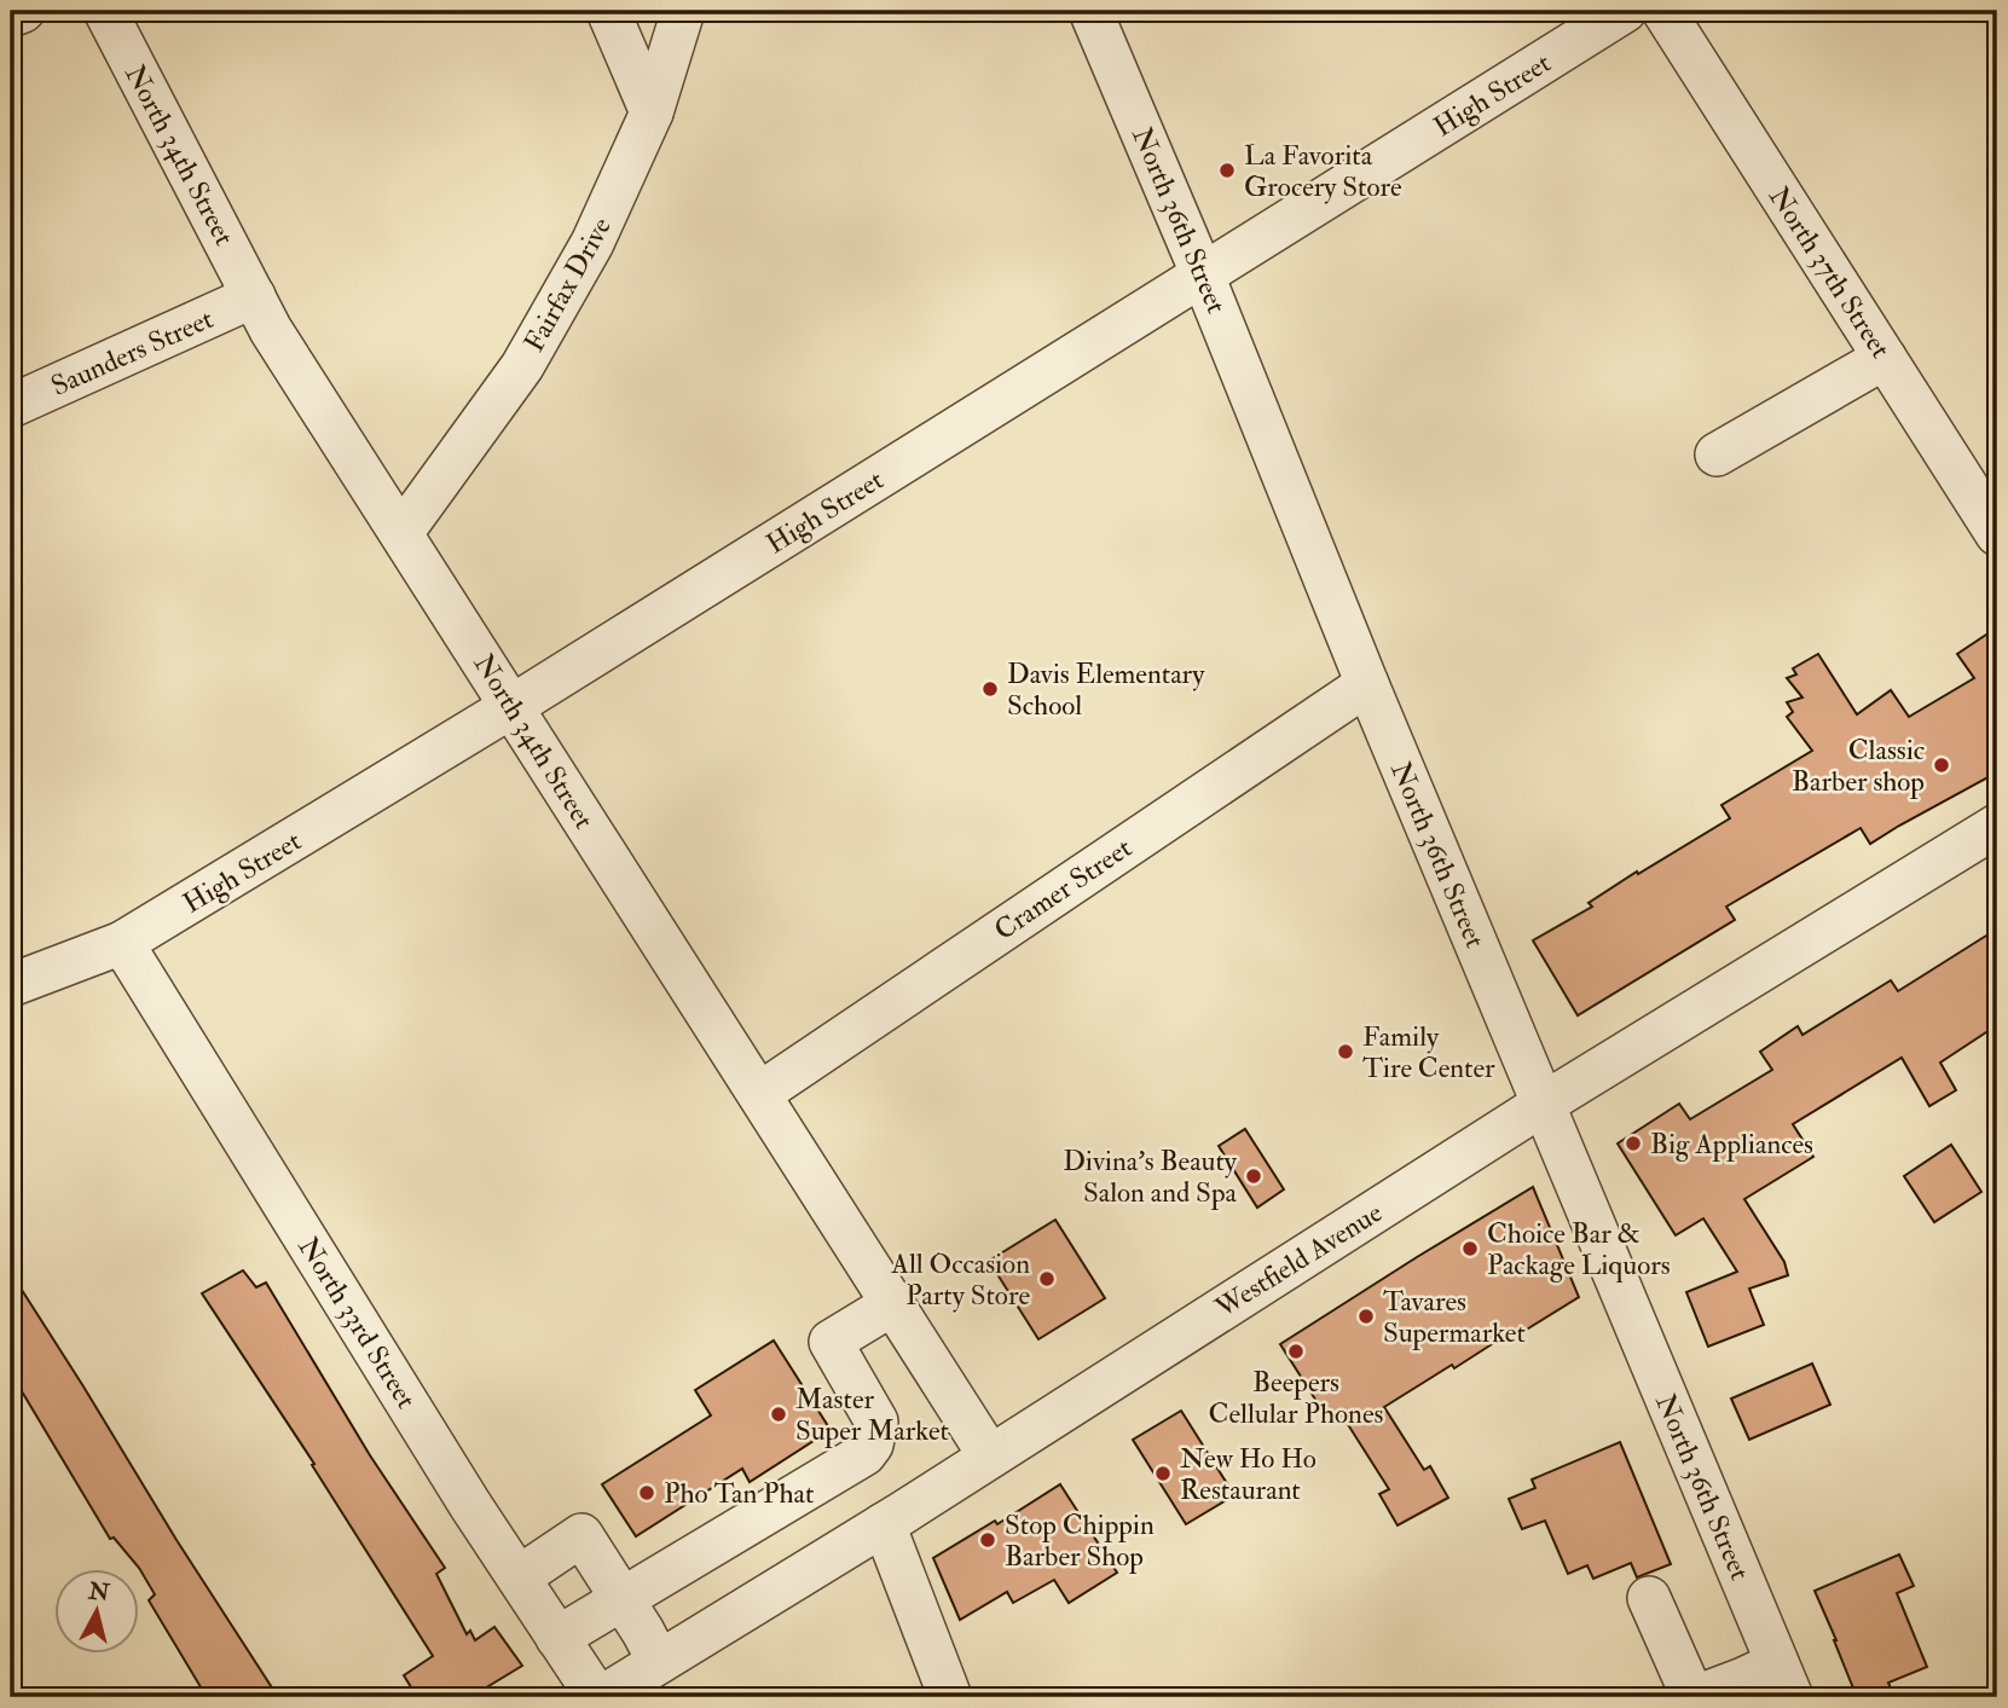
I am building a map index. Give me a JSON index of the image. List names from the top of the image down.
{
  "streets": {
    "street": [
      "High Street",
      "North 34th Street",
      "North 36th Street",
      "North 37th Street",
      "Fairfax Drive",
      "Saunders Street",
      "Cramer Street",
      "Westfield Avenue",
      "North 33rd Street"
    ]
  },
  "crossings": [
    ["High Street", "North 34th Street"],
    ["High Street", "North 36th Street"],
    ["High Street", "North 33rd Street"],
    ["North 34th Street", "Fairfax Drive"],
    ["North 34th Street", "Saunders Street"],
    ["North 34th Street", "Cramer Street"],
    ["North 34th Street", "Westfield Avenue"],
    ["North 36th Street", "Cramer Street"],
    ["North 36th Street", "Westfield Avenue"],
    ["Westfield Avenue", "North 33rd Street"]
  ],
  "places": [
    "La Favorita Grocery Store",
    "Davis Elementary School",
    "Classic Barber shop",
    "Family Tire Center",
    "Big Appliances",
    "Divina's Beauty Salon and Spa",
    "Choice Bar & Package Liquors",
    "All Occasion Party Store",
    "Tavares Supermarket",
    "Beepers Cellular Phones",
    "Master Super Market",
    "New Ho Ho Restaurant",
    "Pho Tan Phat",
    "Stop Chippin Barber Shop"
  ],
  "north": "top"
}
